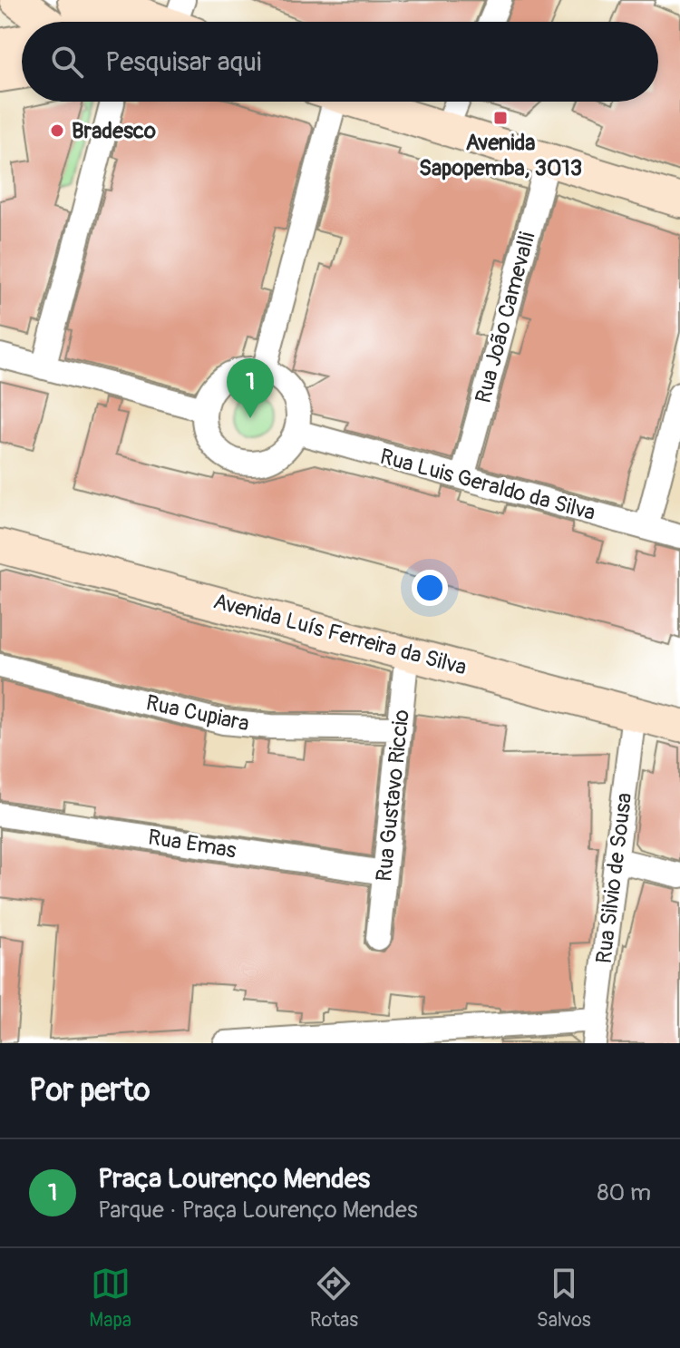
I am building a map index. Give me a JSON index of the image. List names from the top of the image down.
{
  "streets": {
    "street": [
      "Rua João Camevalli",
      "Rua Luis Geraldo da Silva",
      "Avenida Luís Ferreira da Silva",
      "Rua Cupiara",
      "Rua Gustavo Riccio",
      "Rua Emas",
      "Rua Silvio de Sousa"
    ]
  },
  "crossings": [
    ["Rua João Camevalli", "Rua Luis Geraldo da Silva"],
    ["Avenida Luís Ferreira da Silva", "Rua Gustavo Riccio"],
    ["Avenida Luís Ferreira da Silva", "Rua Silvio de Sousa"],
    ["Rua Cupiara", "Rua Gustavo Riccio"],
    ["Rua Gustavo Riccio", "Rua Emas"]
  ],
  "places": {
    "transit": ["Avenida Sapopemba, 3013"],
    "other": ["Bradesco"]
  },
  "page": {
    "search": "Pesquisar aqui",
    "pins": "1",
    "heading": "Por perto",
    "list": [
      {
        "mark": "1",
        "name": "Praça Lourenço Mendes",
        "note": "Parque · Praça Lourenço Mendes",
        "value": "80 m"
      }
    ],
    "nav": ["Mapa", "Rotas", "Salvos"]
  }
}
